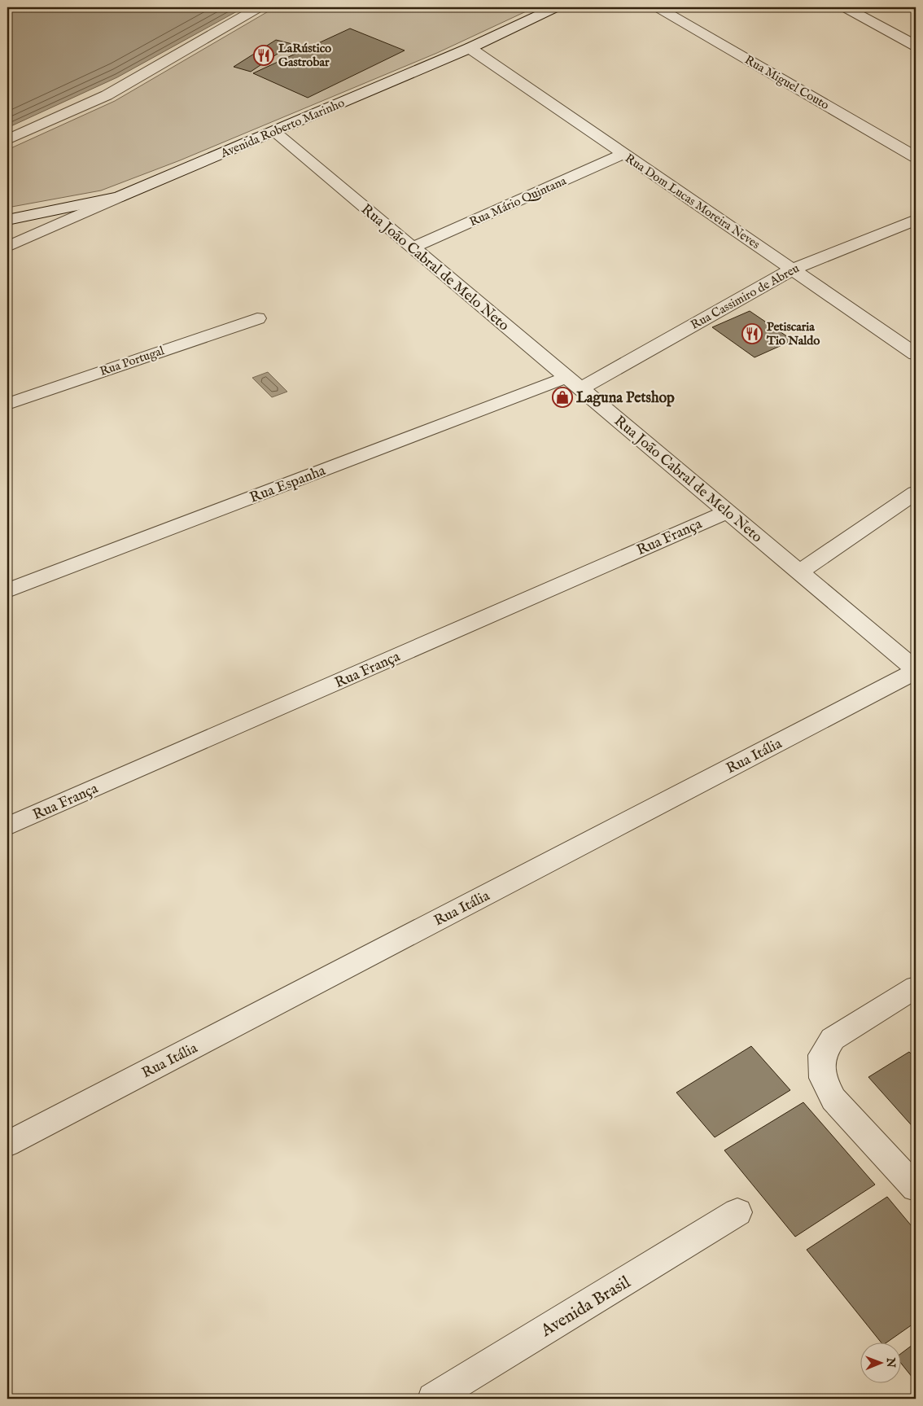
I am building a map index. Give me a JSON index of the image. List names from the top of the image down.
{
  "streets": {
    "street": [
      "Rua Miguel Couto",
      "Avenida Roberto Marinho",
      "Rua Mário Quintana",
      "Rua Dom Lucas Moreira Neves",
      "Rua João Cabral de Melo Neto",
      "Rua Cassimiro de Abreu",
      "Rua Portugal",
      "Rua Espanha",
      "Rua França",
      "Rua Itália",
      "Avenida Brasil"
    ]
  },
  "crossings": [
    ["Avenida Roberto Marinho", "Rua Dom Lucas Moreira Neves"],
    ["Avenida Roberto Marinho", "Rua João Cabral de Melo Neto"],
    ["Rua Mário Quintana", "Rua Dom Lucas Moreira Neves"],
    ["Rua Mário Quintana", "Rua João Cabral de Melo Neto"],
    ["Rua Dom Lucas Moreira Neves", "Rua Cassimiro de Abreu"],
    ["Rua João Cabral de Melo Neto", "Rua Cassimiro de Abreu"],
    ["Rua João Cabral de Melo Neto", "Rua Espanha"],
    ["Rua João Cabral de Melo Neto", "Rua França"],
    ["Rua João Cabral de Melo Neto", "Rua Itália"],
    ["Rua Cassimiro de Abreu", "Rua Espanha"]
  ],
  "places": {
    "restaurant": ["LaRústico Gastrobar", "Petiscaria Tio Naldo"],
    "shop": ["Laguna Petshop"]
  },
  "north": "right"
}
